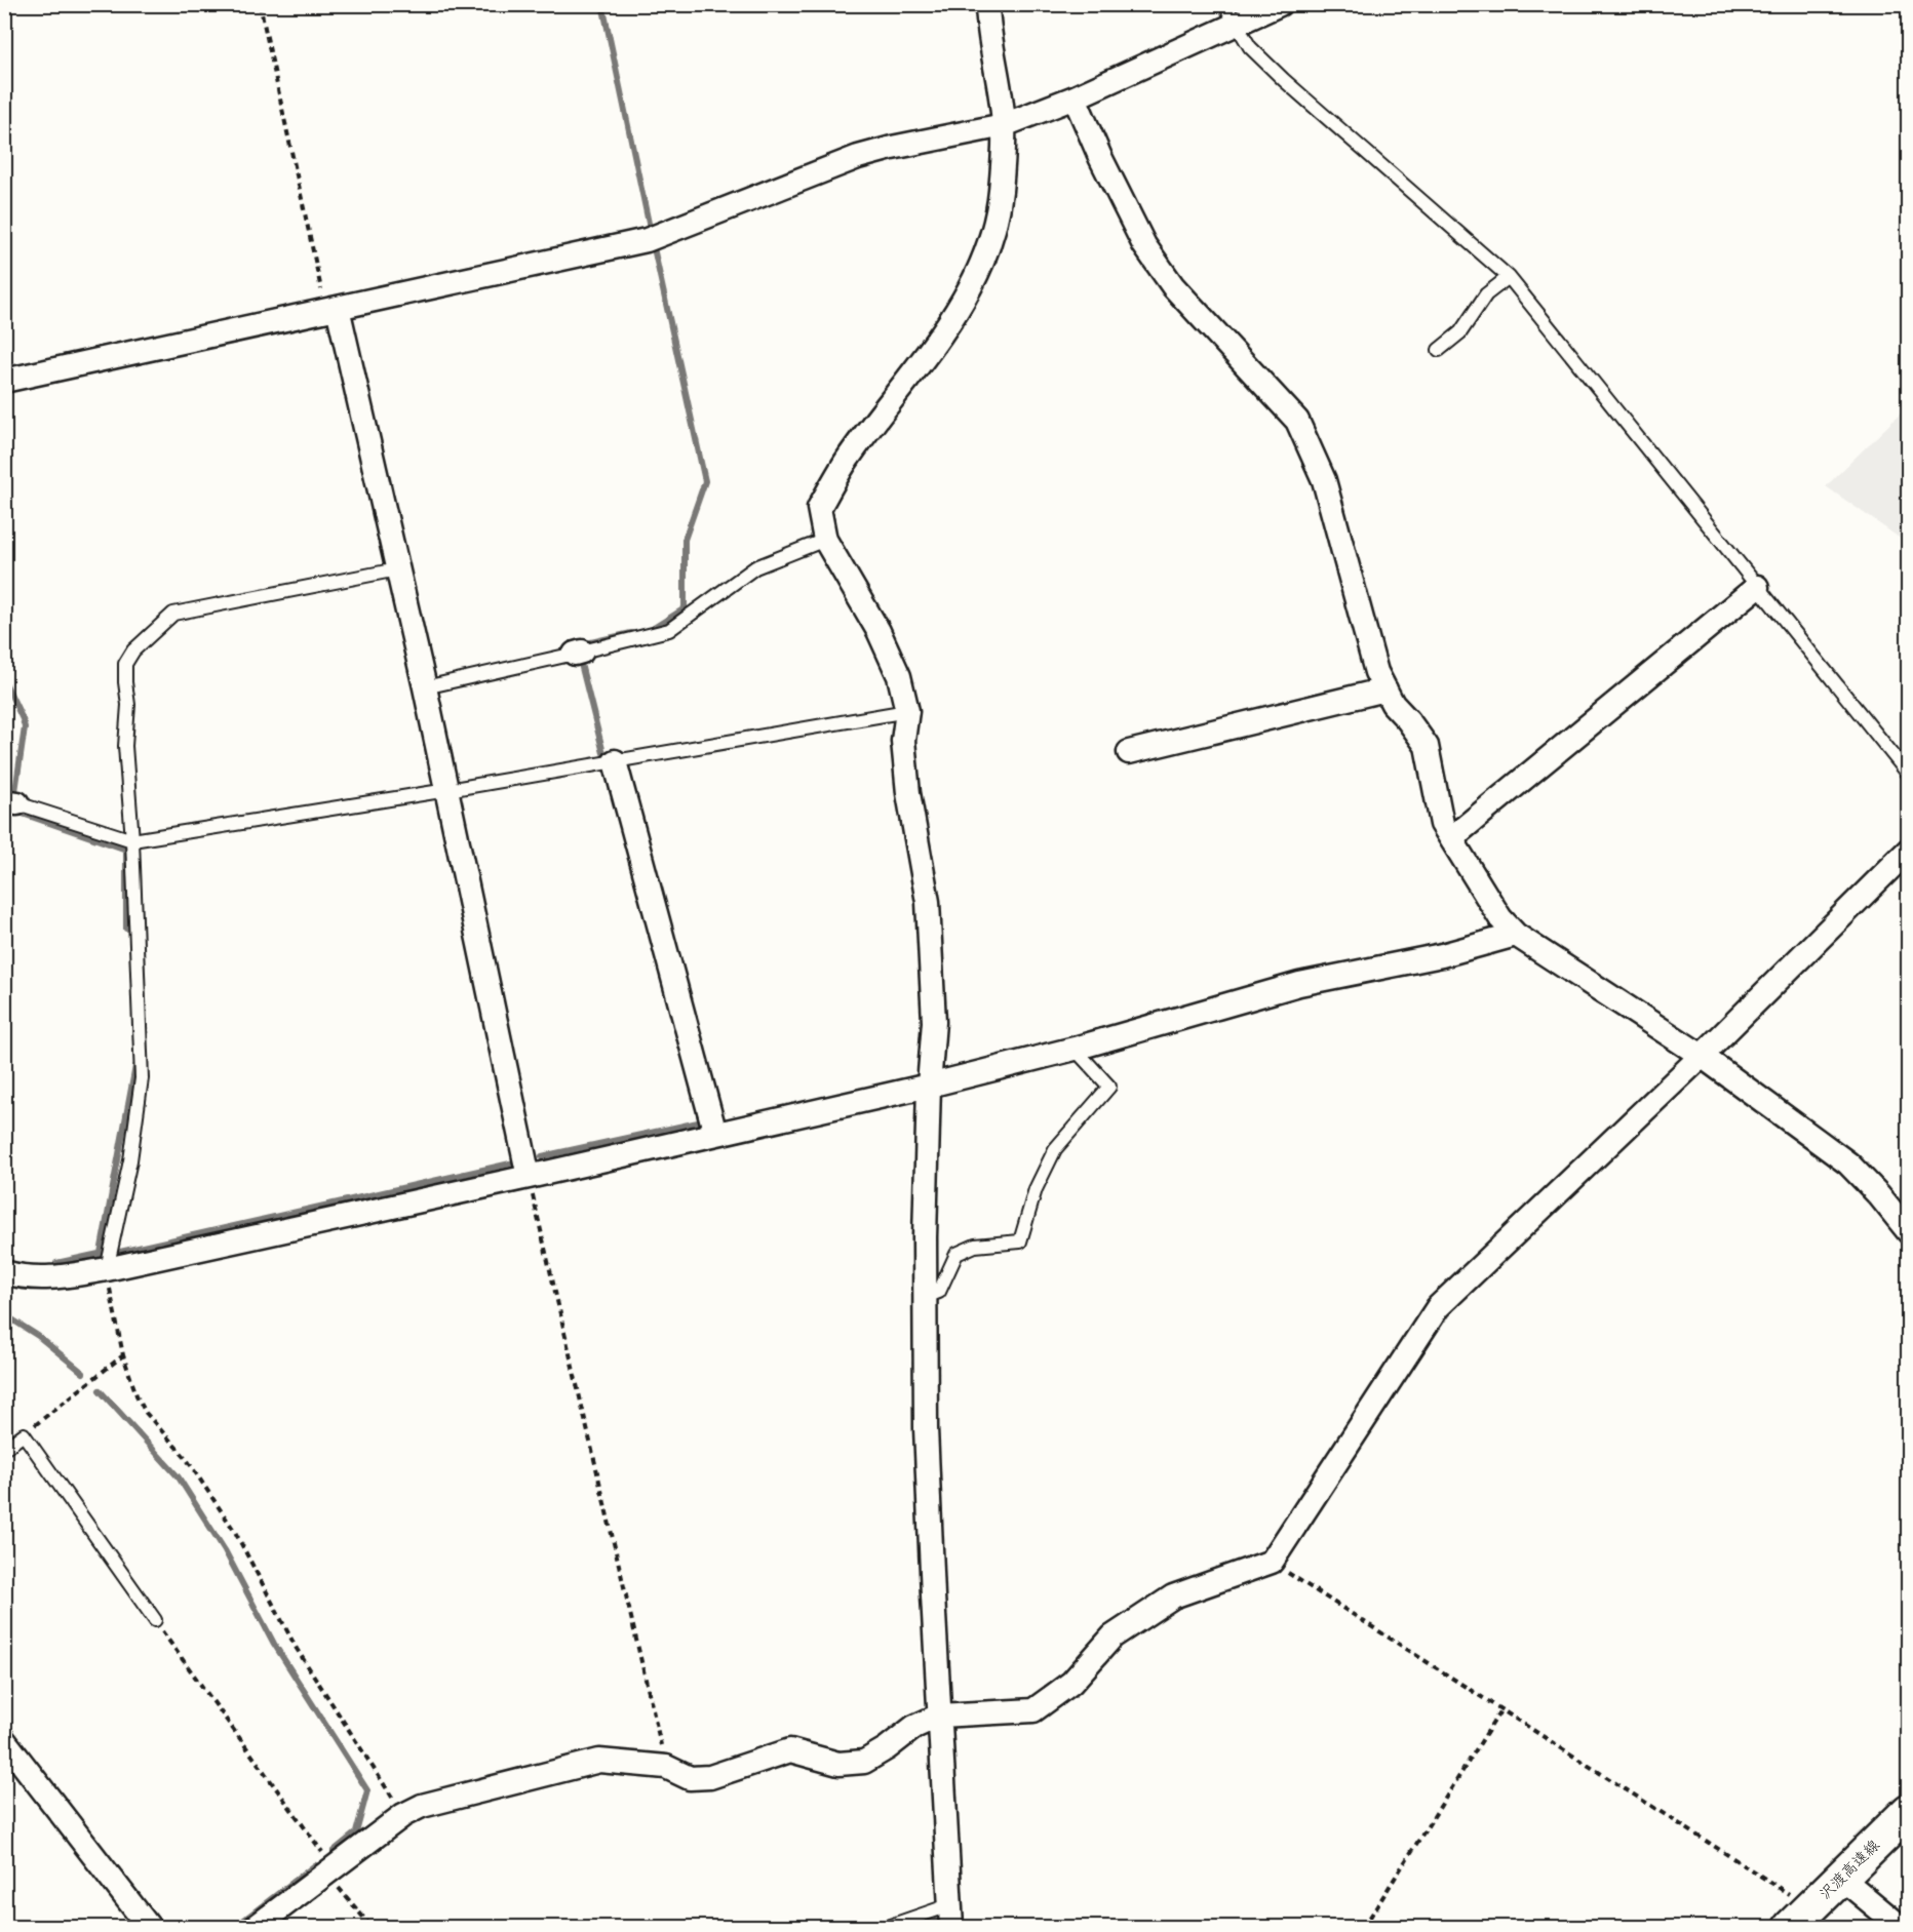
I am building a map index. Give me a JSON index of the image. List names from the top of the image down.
{
  "streets": {
    "main road": ["沢渡高遠線"]
  }
}
